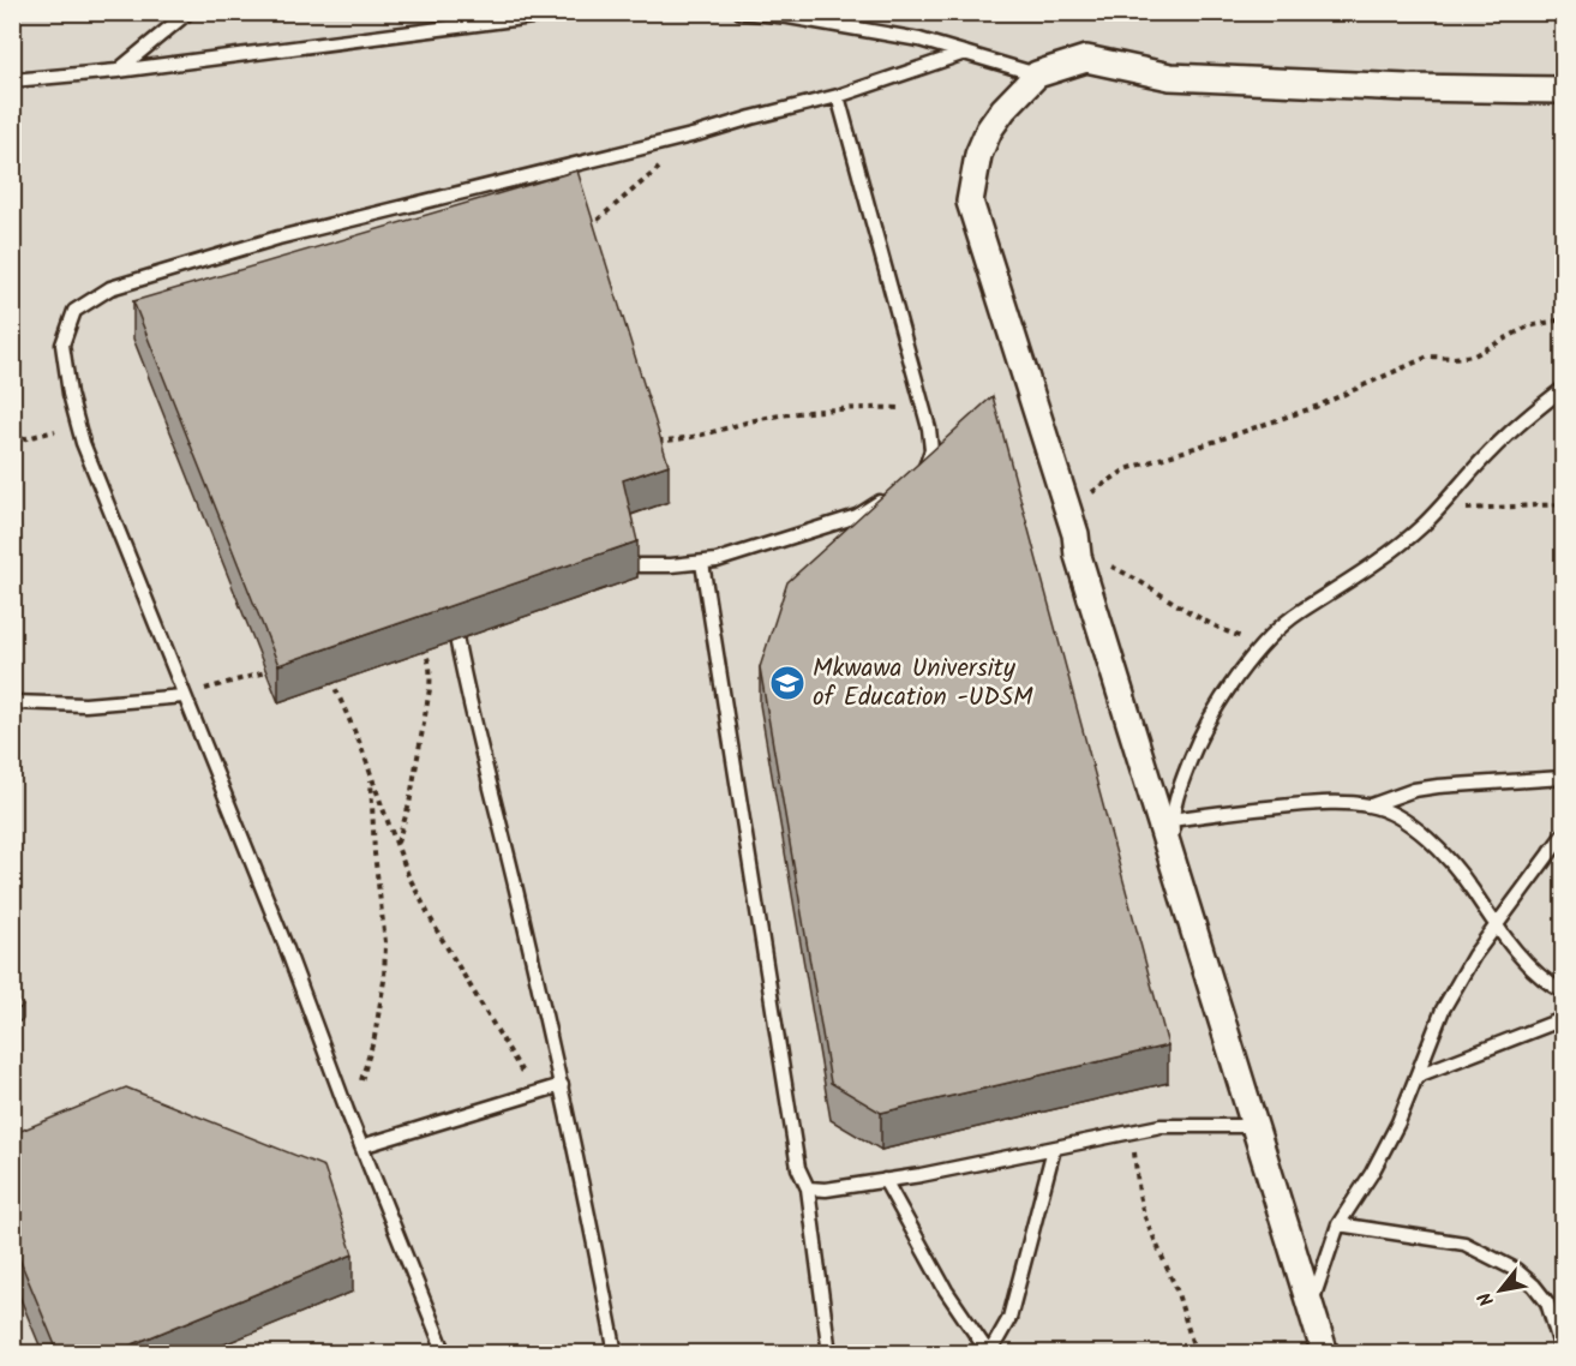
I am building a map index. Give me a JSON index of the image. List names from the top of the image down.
{
  "places": {
    "school or university": ["Mkwawa University of Education -UDSM"]
  },
  "north": "bottom left"
}
